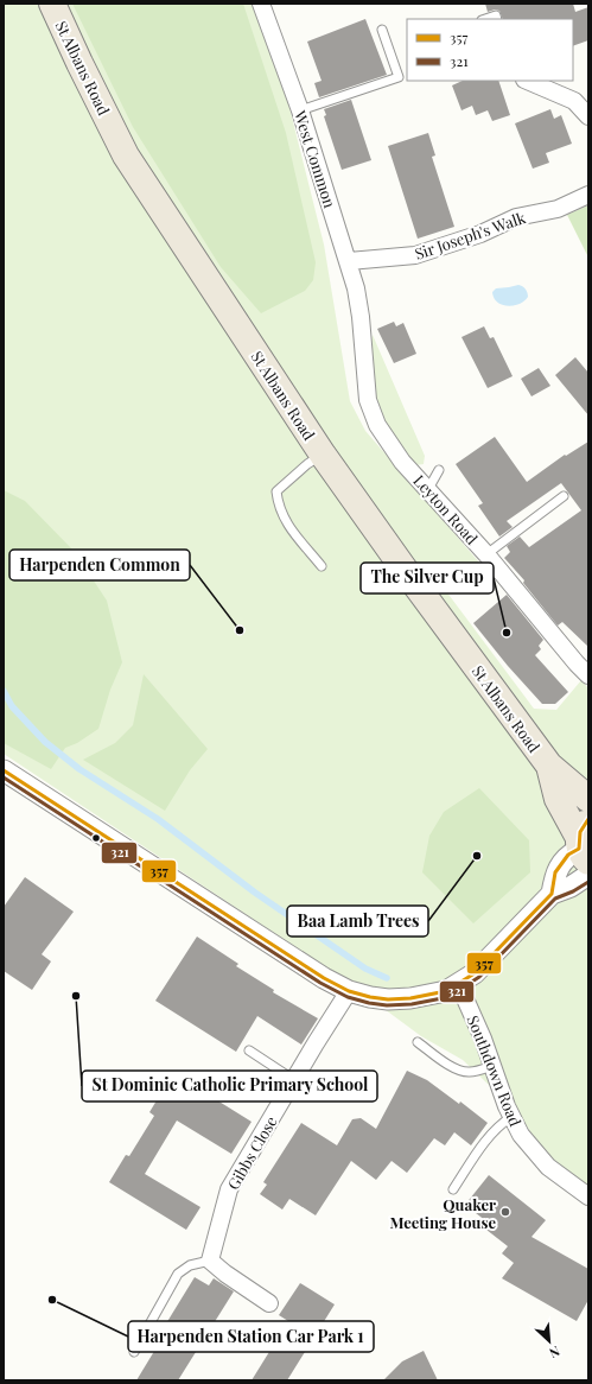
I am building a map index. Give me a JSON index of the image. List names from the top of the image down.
{
  "streets": {
    "main road": ["St Albans Road"],
    "street": [
      "West Common",
      "Sir Joseph's Walk",
      "Leyton Road",
      "Southdown Road",
      "Gibbs Close"
    ]
  },
  "crossings": [
    ["West Common", "Sir Joseph's Walk"],
    ["West Common", "Leyton Road"]
  ],
  "places": [
    "Harpenden Common",
    "The Silver Cup",
    "Baa Lamb Trees",
    "St Dominic Catholic Primary School",
    "Quaker Meeting House",
    "Harpenden Station Car Park 1"
  ],
  "lines": ["transit line 357", "transit line 321"],
  "legend": ["357", "321"],
  "north": "bottom right"
}
